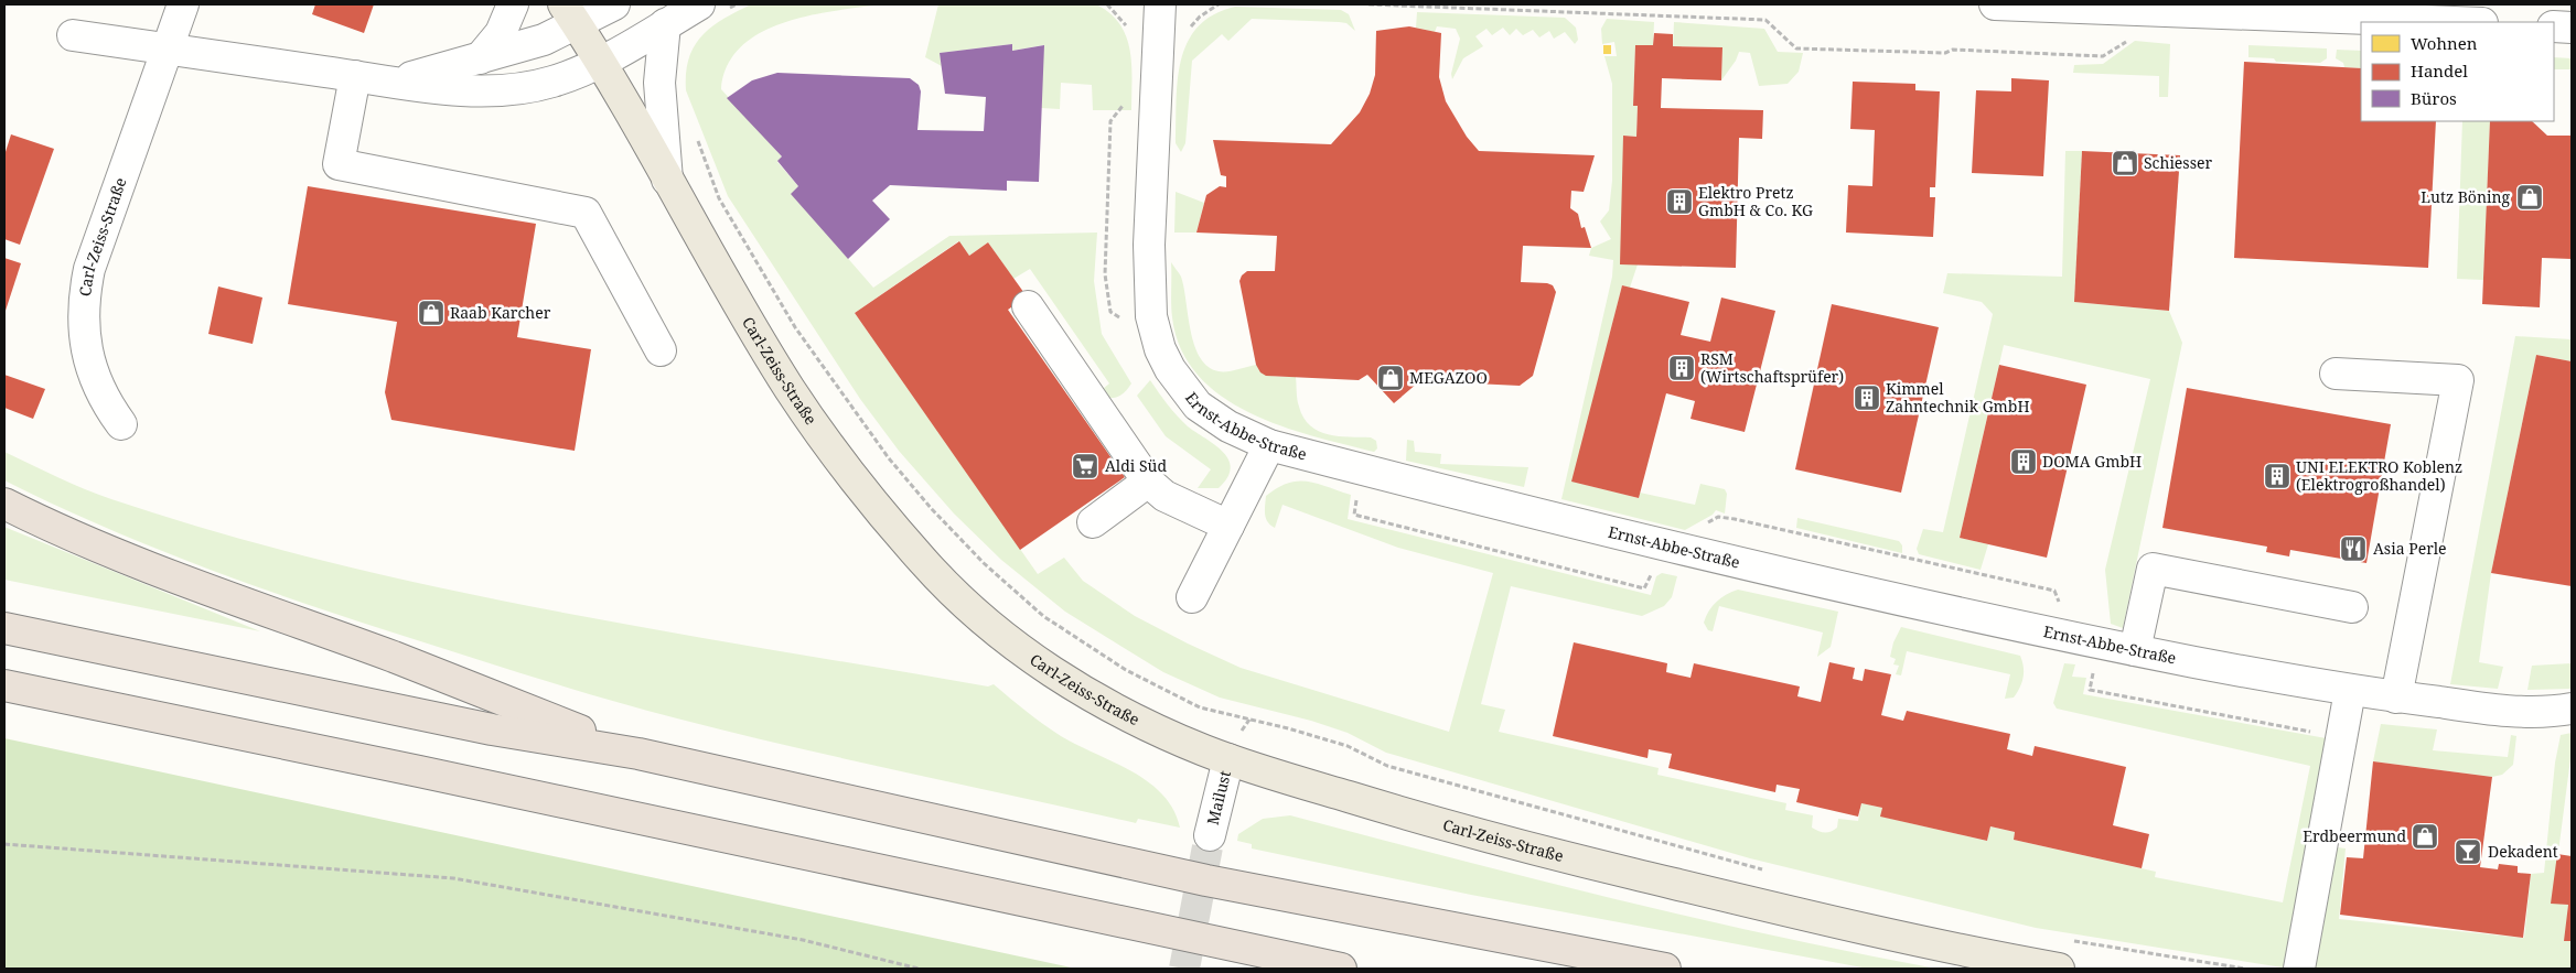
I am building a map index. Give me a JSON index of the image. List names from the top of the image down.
{
  "streets": {
    "main road": ["Carl-Zeiss-Straße"],
    "street": ["Ernst-Abbe-Straße", "Mailust"]
  },
  "crossings": [
    ["Carl-Zeiss-Straße", "Mailust"]
  ],
  "places": {
    "shop": [
      "Schiesser",
      "Lutz Böning",
      "Raab Karcher",
      "MEGAZOO",
      "Erdbeermund"
    ],
    "building": [
      "Elektro Pretz GmbH & Co. KG",
      "RSM (Wirtschaftsprüfer)",
      "Kimmel Zahntechnik GmbH",
      "DOMA GmbH",
      "UNI ELEKTRO Koblenz (Elektrogroßhandel)"
    ],
    "supermarket": ["Aldi Süd"],
    "restaurant": ["Asia Perle"],
    "bar": ["Dekadent"]
  },
  "legend": ["Wohnen", "Handel", "Büros"]
}
